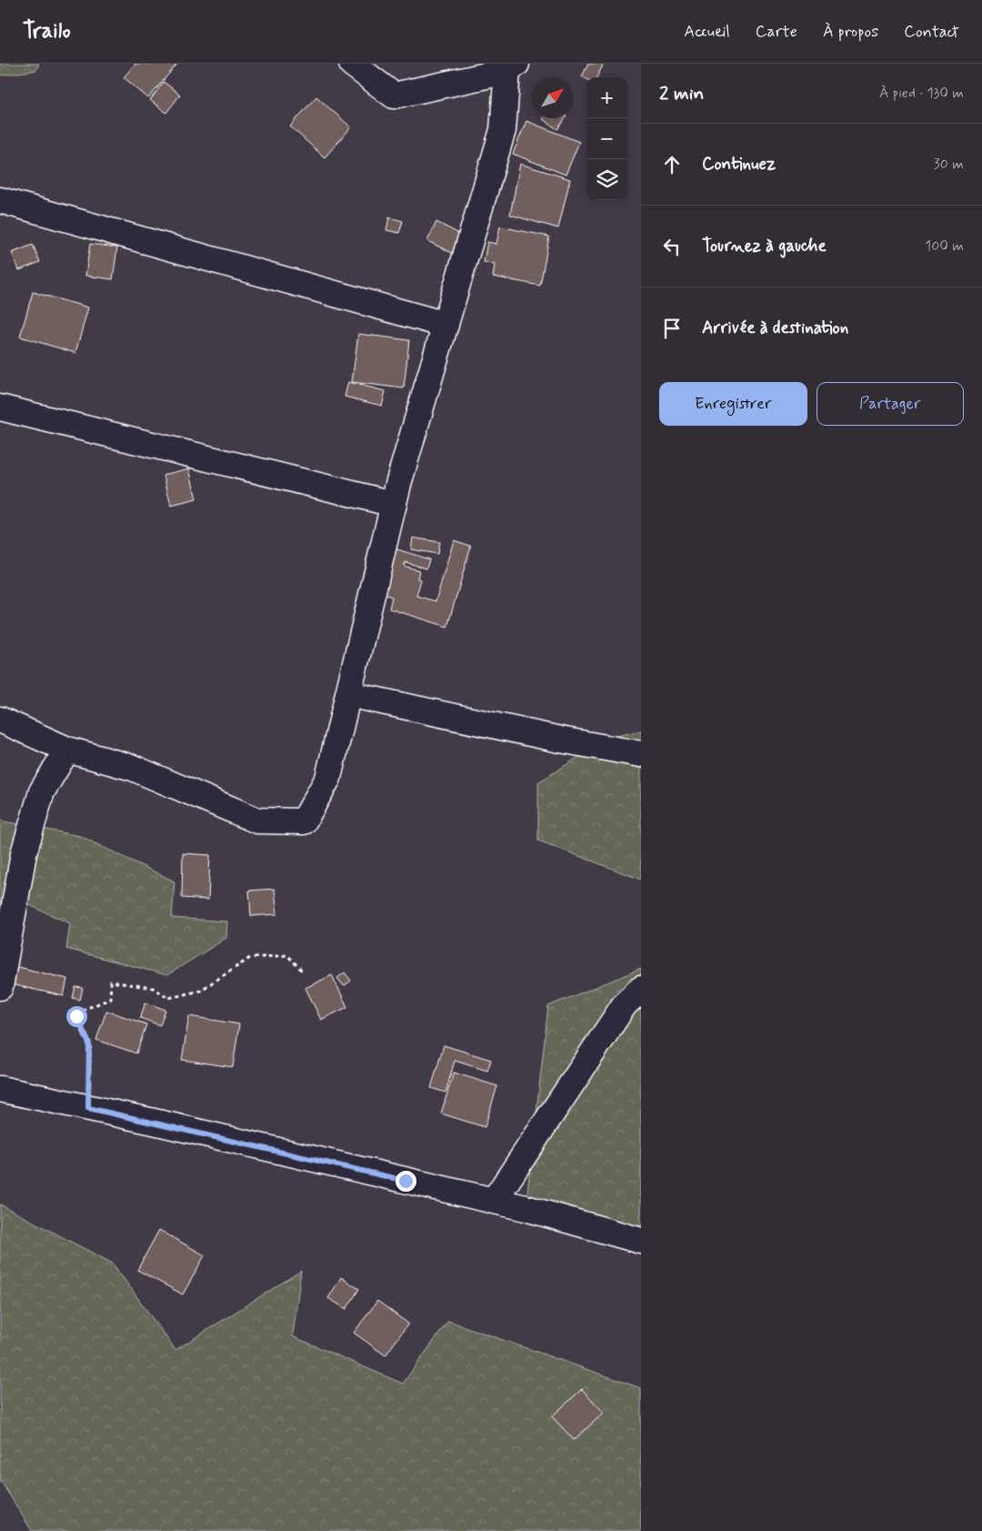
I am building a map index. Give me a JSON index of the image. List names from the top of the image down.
{
  "north": "top right",
  "page": {
    "header": "Trailo",
    "nav": [
      "Accueil",
      "Carte",
      "À propos",
      "Contact"
    ],
    "heading": ["2 min", "À pied · 130 m"],
    "map_buttons": ["+", "−"],
    "list": [
      ["Continuez", "30 m"],
      ["Tournez à gauche", "100 m"],
      "Arrivée à destination"
    ],
    "buttons": ["Enregistrer", "Partager"]
  }
}
